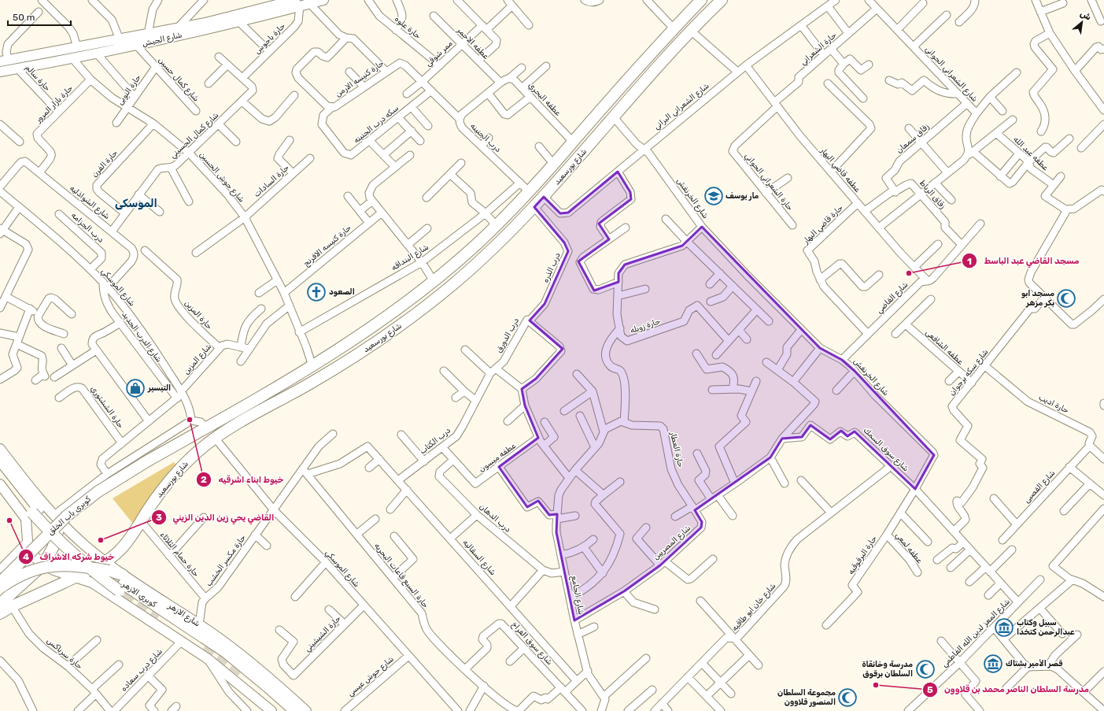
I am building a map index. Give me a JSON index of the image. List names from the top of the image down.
{
  "streets": {
    "main road": [
      "شارع الجيش",
      "شارع بورسعيد",
      "كوبري باب الخلق",
      "كوبري الازهر",
      "شارع الازهر"
    ],
    "street": [
      "حارة علوه",
      "حارة باجوس",
      "عطفه الاحمر",
      "حارة الشعراني",
      "ممر شوقي",
      "شارع الشعراني الجواني",
      "حارة سالم",
      "حارة كنيسه الارمن",
      "شارع كمال حسين",
      "حارة النوبى",
      "عطفه البحري",
      "حارة بازار المرور",
      "شارع الشعراني البراني",
      "سكه درب الجنينه",
      "شارع كمال الحسيني",
      "درب الجنينه",
      "زقاق سمعان",
      "عطفه عبد الله",
      "حارة الفرن",
      "عطفه قاضي البهار",
      "شارع حوش الحسين",
      "حارة السادات",
      "حارة الشعراني الجواني",
      "زقاق الرباط",
      "شارع الخرنفش",
      "شارع الشواذليه",
      "حارة قاضي البهار",
      "درب الجزامه",
      "حارة كنيسه الافرنج",
      "شارع البنداقه",
      "درب الذره",
      "شارع الموسكي",
      "شارع القاضي",
      "حارة المزين",
      "حارة زويله",
      "درب الدورق",
      "شارع الدرب الجديد",
      "عطفه الشافعى",
      "شارع المزين",
      "شارع سكه برجوان",
      "حارة اديب",
      "حارة الششتوري",
      "درب الكتاب",
      "حارة العطار",
      "شارع سوق السمك",
      "عطفه ميسون",
      "شارع القصبى",
      "درب الدهان",
      "شارع المصريين",
      "عطفه لمعي",
      "حارة حمام الثلاثاء",
      "حارة البرقوقيه",
      "شارع السقاليه",
      "حارة مكسر الخشب",
      "حارة السبع قاعات البحريه",
      "شارع الجامع",
      "شارع خان ابو طاقيه",
      "شارع المعز لدين الله الفاطمي",
      "حارة الشيشيني",
      "شارع سوق الفراخ",
      "حارة سرباكس",
      "شارع درب سعاده",
      "شارع حوش عيسي"
    ]
  },
  "crossings": [
    ["حارة علوه", "ممر شوقي"],
    ["حارة باجوس", "شارع الجيش"],
    ["حارة باجوس", "شارع كمال الحسيني"],
    ["شارع الجيش", "حارة سالم"],
    ["شارع الجيش", "شارع كمال حسين"],
    ["شارع الجيش", "شارع حوش الحسين"],
    ["عطفه الاحمر", "ممر شوقي"],
    ["حارة الشعراني", "شارع الشعراني الجواني"],
    ["حارة الشعراني", "عطفه قاضي البهار"],
    ["حارة الشعراني", "حارة الشعراني الجواني"],
    ["ممر شوقي", "حارة كنيسه الارمن"],
    ["شارع الشعراني الجواني", "زقاق سمعان"],
    ["حارة سالم", "حارة بازار المرور"],
    ["حارة كنيسه الارمن", "سكه درب الجنينه"],
    ["حارة كنيسه الارمن", "درب الجنينه"],
    ["شارع كمال حسين", "حارة النوبى"],
    ["حارة النوبى", "شارع حوش الحسين"],
    ["عطفه البحري", "شارع بورسعيد"],
    ["حارة بازار المرور", "شارع حوش الحسين"],
    ["حارة بازار المرور", "شارع الشواذليه"],
    ["شارع الشعراني البراني", "شارع بورسعيد"],
    ["شارع الشعراني البراني", "عطفه قاضي البهار"],
    ["شارع الشعراني البراني", "شارع الخرنفش"],
    ["شارع كمال الحسيني", "حارة الفرن"],
    ["شارع كمال الحسيني", "شارع حوش الحسين"],
    ["شارع كمال الحسيني", "شارع الشواذليه"],
    ["درب الجنينه", "شارع بورسعيد"],
    ["درب الجنينه", "شارع البنداقه"],
    ["زقاق سمعان", "زقاق الرباط"],
    ["حارة الفرن", "شارع حوش الحسين"],
    ["شارع بورسعيد", "شارع حوش الحسين"],
    ["شارع بورسعيد", "شارع الخرنفش"],
    ["شارع بورسعيد", "درب الذره"],
    ["شارع بورسعيد", "شارع الموسكي"],
    ["شارع بورسعيد", "كوبري باب الخلق"],
    ["شارع بورسعيد", "حارة حمام الثلاثاء"],
    ["شارع بورسعيد", "حارة سرباكس"],
    ["عطفه قاضي البهار", "زقاق الرباط"],
    ["عطفه قاضي البهار", "حارة قاضي البهار"],
    ["عطفه قاضي البهار", "شارع القاضي"],
    ["شارع حوش الحسين", "حارة السادات"],
    ["شارع حوش الحسين", "حارة كنيسه الافرنج"],
    ["شارع حوش الحسين", "شارع البنداقه"],
    ["زقاق الرباط", "شارع القاضي"],
    ["شارع الخرنفش", "شارع القاضي"],
    ["شارع الخرنفش", "حارة زويله"],
    ["شارع الخرنفش", "شارع سوق السمك"],
    ["شارع الخرنفش", "حارة البرقوقيه"],
    ["شارع الشواذليه", "شارع الموسكي"],
    ["شارع الشواذليه", "شارع الدرب الجديد"],
    ["حارة قاضي البهار", "شارع القاضي"],
    ["درب الجزامه", "شارع الموسكي"],
    ["درب الذره", "درب الدورق"],
    ["شارع الموسكي", "شارع الدرب الجديد"],
    ["شارع الموسكي", "شارع المزين"],
    ["شارع الموسكي", "حارة مكسر الخشب"],
    ["شارع الموسكي", "حارة الشيشيني"],
    ["شارع الموسكي", "شارع حوش عيسي"],
    ["حارة المزين", "شارع المزين"],
    ["درب الدورق", "درب الكتاب"],
    ["شارع الدرب الجديد", "شارع المزين"],
    ["عطفه الشافعى", "شارع سكه برجوان"],
    ["شارع المزين", "حارة الششتوري"],
    ["شارع سكه برجوان", "حارة اديب"],
    ["حارة اديب", "شارع القصبى"],
    ["درب الكتاب", "عطفه ميسون"],
    ["درب الكتاب", "شارع السقاليه"],
    ["حارة العطار", "شارع المصريين"],
    ["شارع سوق السمك", "حارة البرقوقيه"],
    ["شارع سوق السمك", "شارع خان ابو طاقيه"],
    ["عطفه ميسون", "درب الدهان"],
    ["شارع المصريين", "شارع الجامع"],
    ["عطفه لمعي", "حارة البرقوقيه"],
    ["حارة حمام الثلاثاء", "حارة مكسر الخشب"],
    ["شارع السقاليه", "حارة مكسر الخشب"],
    ["شارع السقاليه", "حارة السبع قاعات البحريه"],
    ["حارة مكسر الخشب", "حارة السبع قاعات البحريه"],
    ["حارة السبع قاعات البحريه", "شارع سوق الفراخ"]
  ],
  "districts": ["الموسكى"],
  "places": {
    "school or university": ["مار يوسف"],
    "other": [
      "مسجد القاضي عبد الباسط",
      "خيوط ابناء اشرقيه",
      "خيوط شركه الاشراف",
      "القاضي يحي زين الدين الزيني",
      "مدرسة السلطان الناصر محمد بن قلاوون"
    ],
    "church": ["الصعود"],
    "mosque": ["مسجد ابو بكر مزهر", "مدرسة وخانقاة السلطان برقوق", "مجموعة السلطان المنصور قلاوون"],
    "shop": ["التيسير"],
    "museum": ["سبيل وكتاب عبدالرحمن كتخدا", "قصر الأمير بشتاك"]
  },
  "scale_bar": "50 m",
  "north": "top right"
}
